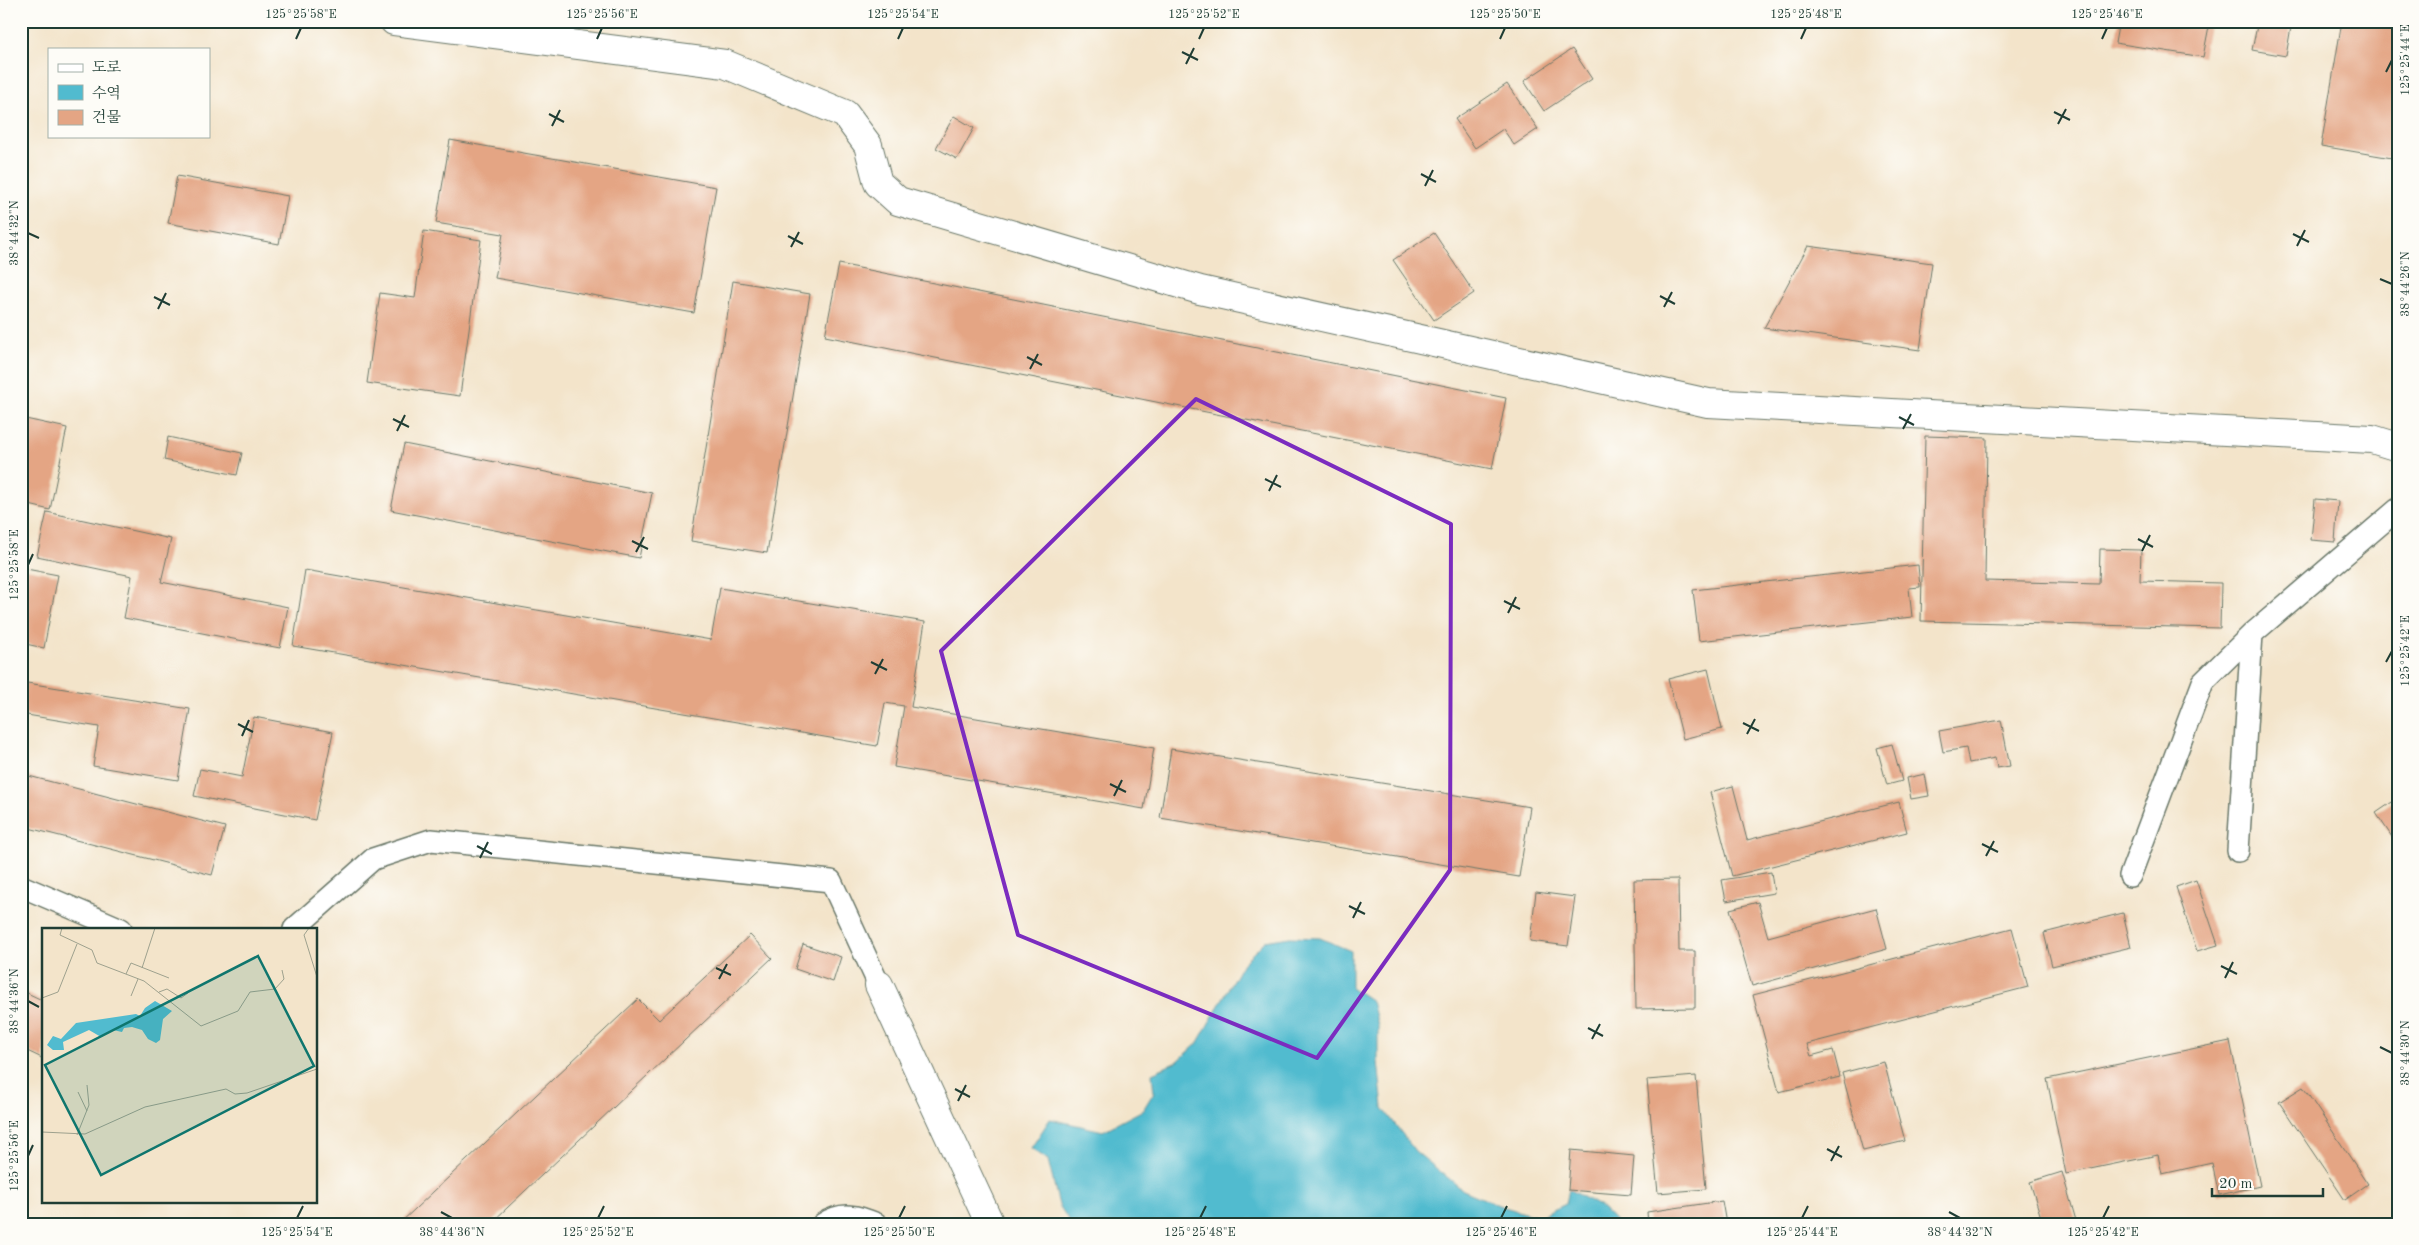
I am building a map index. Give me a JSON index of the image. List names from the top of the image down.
{
  "legend": ["도로", "수역", "건물"],
  "scale_bar": "20 m",
  "coordinates": [
    "125°25'58\"E",
    "125°25'56\"E",
    "125°25'54\"E",
    "125°25'52\"E",
    "125°25'50\"E",
    "125°25'48\"E",
    "125°25'46\"E",
    "125°25'44\"E",
    "38°44'32\"N",
    "38°44'26\"N",
    "125°25'42\"E",
    "38°44'36\"N",
    "38°44'30\"N"
  ]
}
